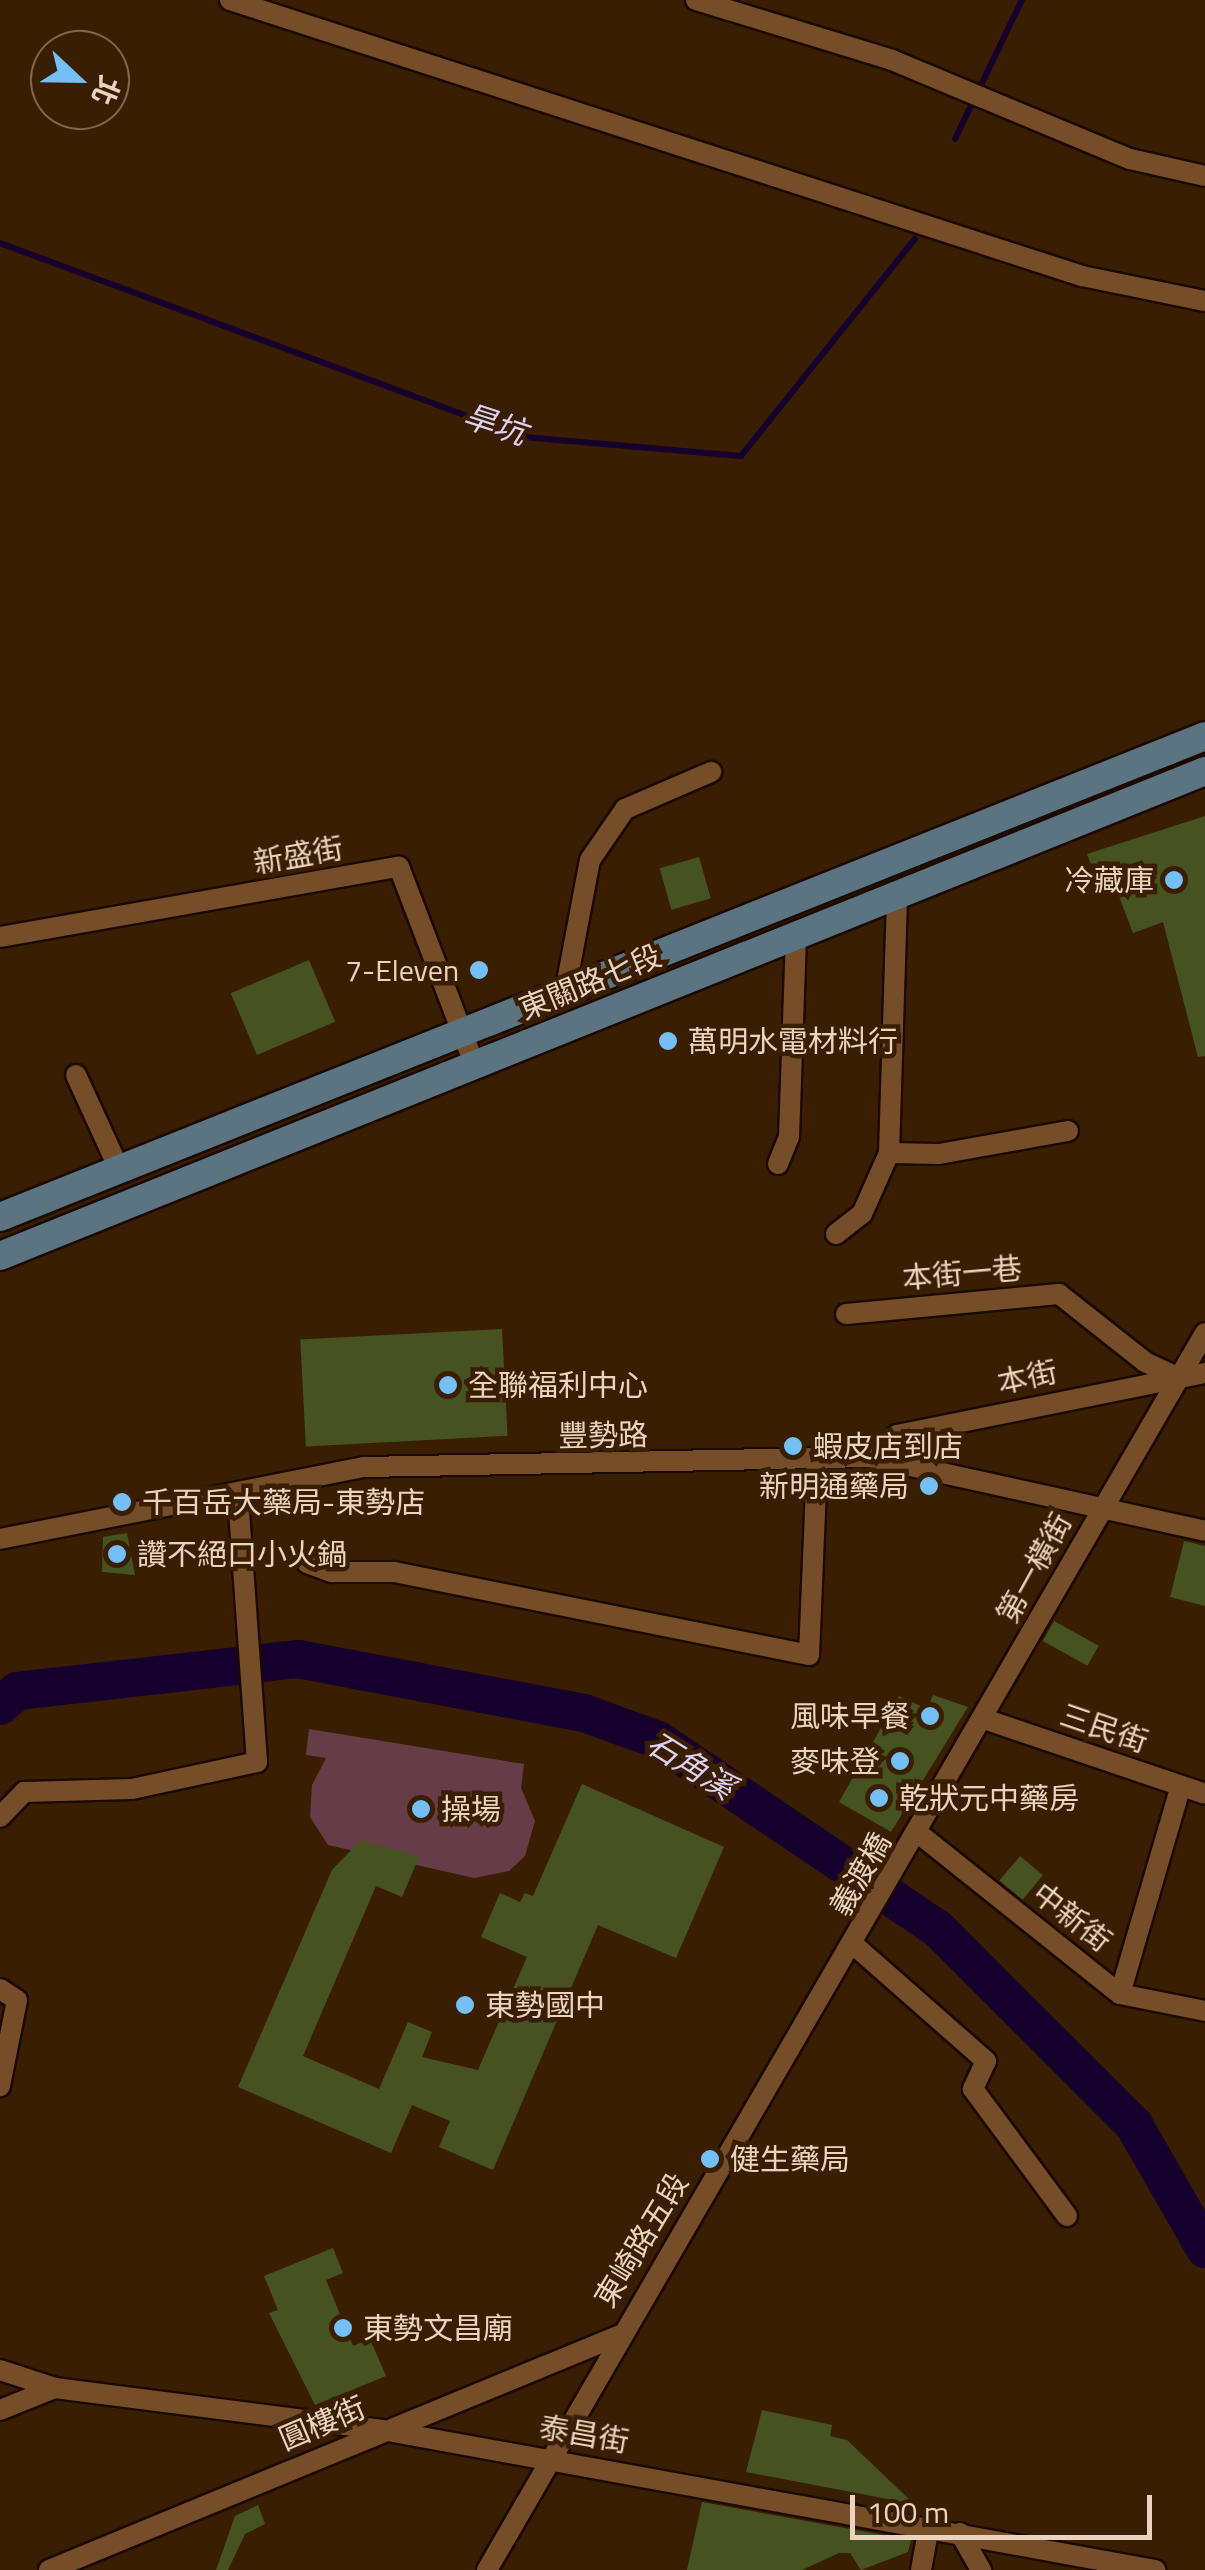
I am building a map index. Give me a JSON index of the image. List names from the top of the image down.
{
  "streets": {
    "main road": ["東關路七段"],
    "street": [
      "新盛街",
      "本街一巷",
      "本街",
      "豐勢路",
      "第一橫街",
      "三民街",
      "義渡橋",
      "中新街",
      "東崎路五段",
      "圓樓街",
      "泰昌街"
    ]
  },
  "crossings": [
    ["新盛街", "東關路七段"],
    ["本街一巷", "本街"],
    ["本街一巷", "第一橫街"],
    ["本街", "豐勢路"],
    ["本街", "第一橫街"],
    ["豐勢路", "第一橫街"],
    ["第一橫街", "三民街"],
    ["第一橫街", "義渡橋"],
    ["第一橫街", "中新街"],
    ["義渡橋", "中新街"],
    ["義渡橋", "東崎路五段"],
    ["東崎路五段", "圓樓街"],
    ["東崎路五段", "泰昌街"],
    ["圓樓街", "泰昌街"]
  ],
  "water": ["旱坑", "石角溪"],
  "places": [
    "冷藏庫",
    "7-Eleven",
    "萬明水電材料行",
    "全聯福利中心",
    "蝦皮店到店",
    "新明通藥局",
    "千百岳大藥局-東勢店",
    "讚不絕口小火鍋",
    "風味早餐",
    "麥味登",
    "乾狀元中藥房",
    "操場",
    "東勢國中",
    "健生藥局",
    "東勢文昌廟"
  ],
  "scale_bar": "100 m",
  "north": "right"
}
